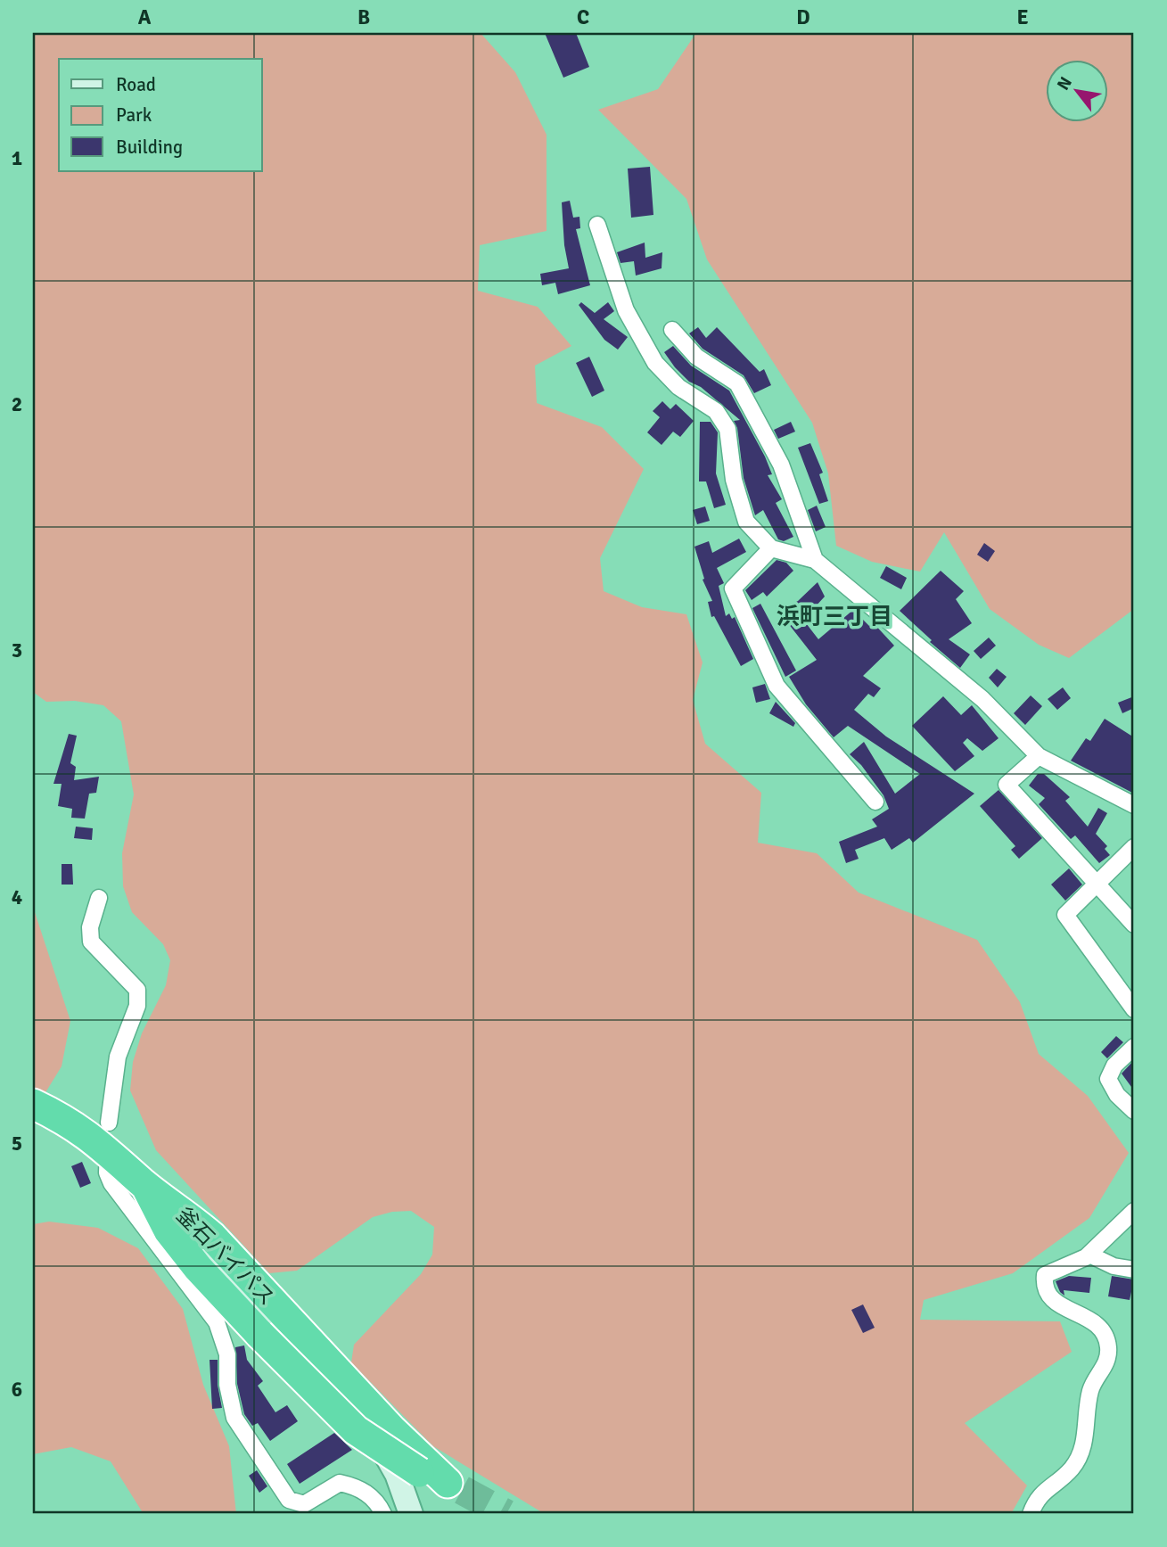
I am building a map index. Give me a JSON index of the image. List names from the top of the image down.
{
  "streets": {
    "highway": ["釜石バイパス"]
  },
  "districts": ["浜町三丁目"],
  "legend": ["Road", "Park", "Building"],
  "north": "top left",
  "grid": {
    "columns": [
      "A",
      "B",
      "C",
      "D",
      "E"
    ],
    "rows": [
      "1",
      "2",
      "3",
      "4",
      "5",
      "6"
    ]
  }
}
